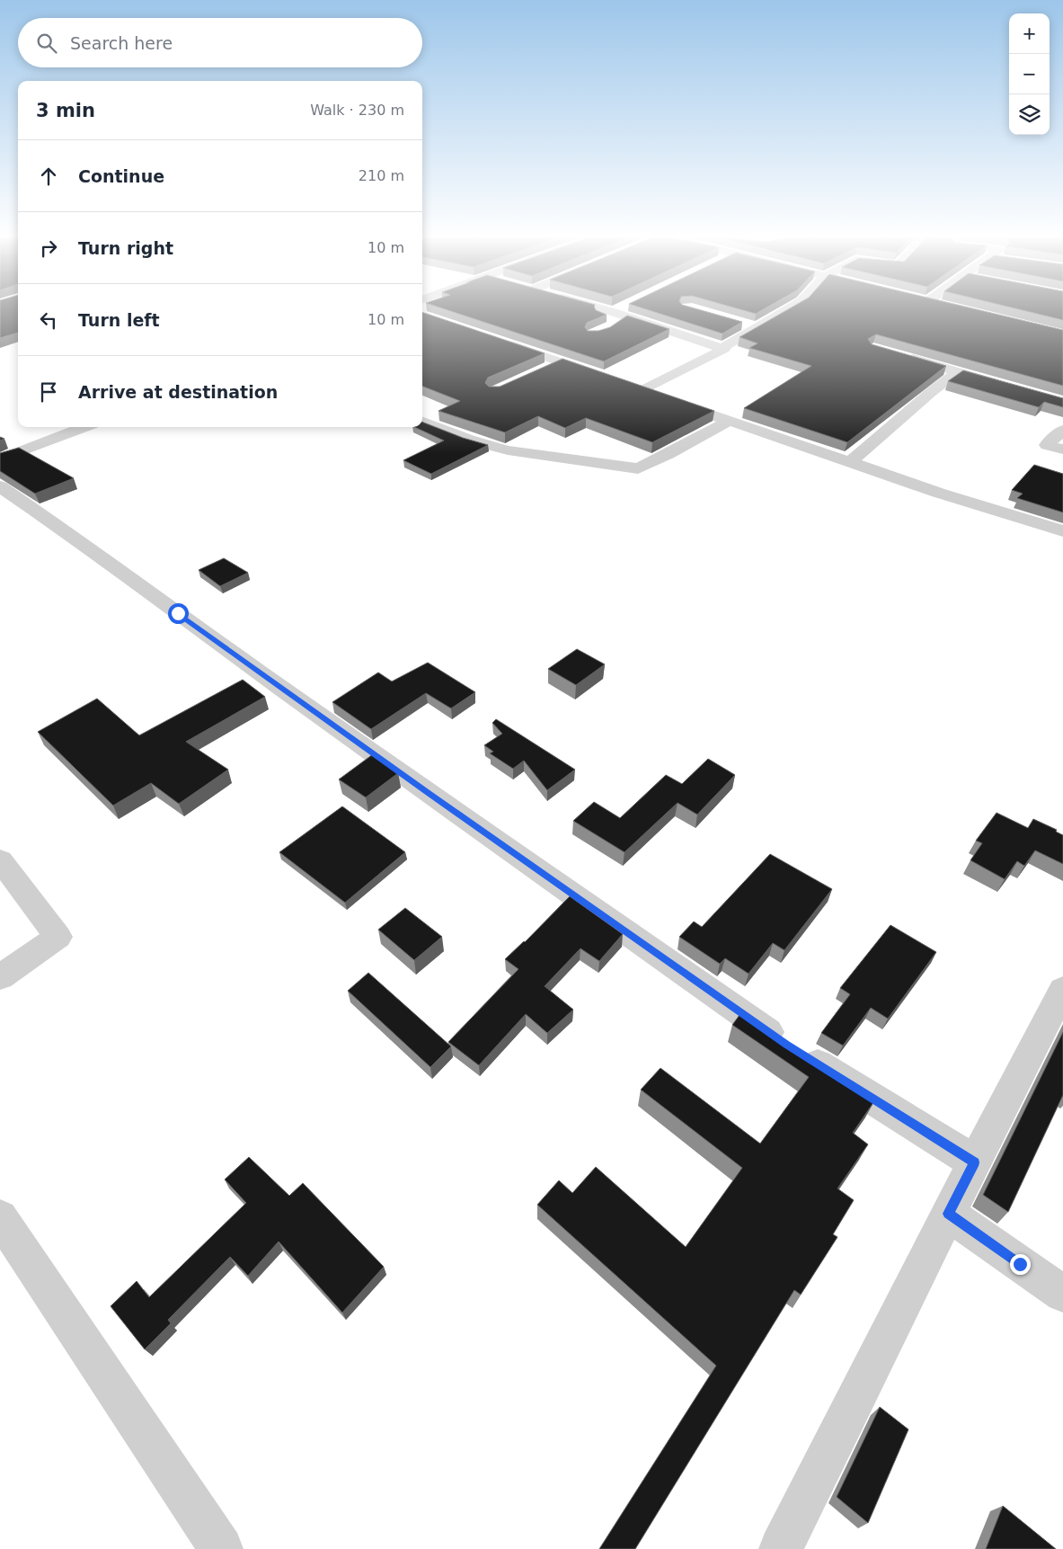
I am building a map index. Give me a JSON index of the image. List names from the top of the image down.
{
  "page": {
    "map_buttons": ["+", "−"],
    "search": "Search here",
    "heading": ["3 min", "Walk · 230 m"],
    "list": [
      ["Continue", "210 m"],
      ["Turn right", "10 m"],
      ["Turn left", "10 m"],
      "Arrive at destination"
    ]
  }
}
